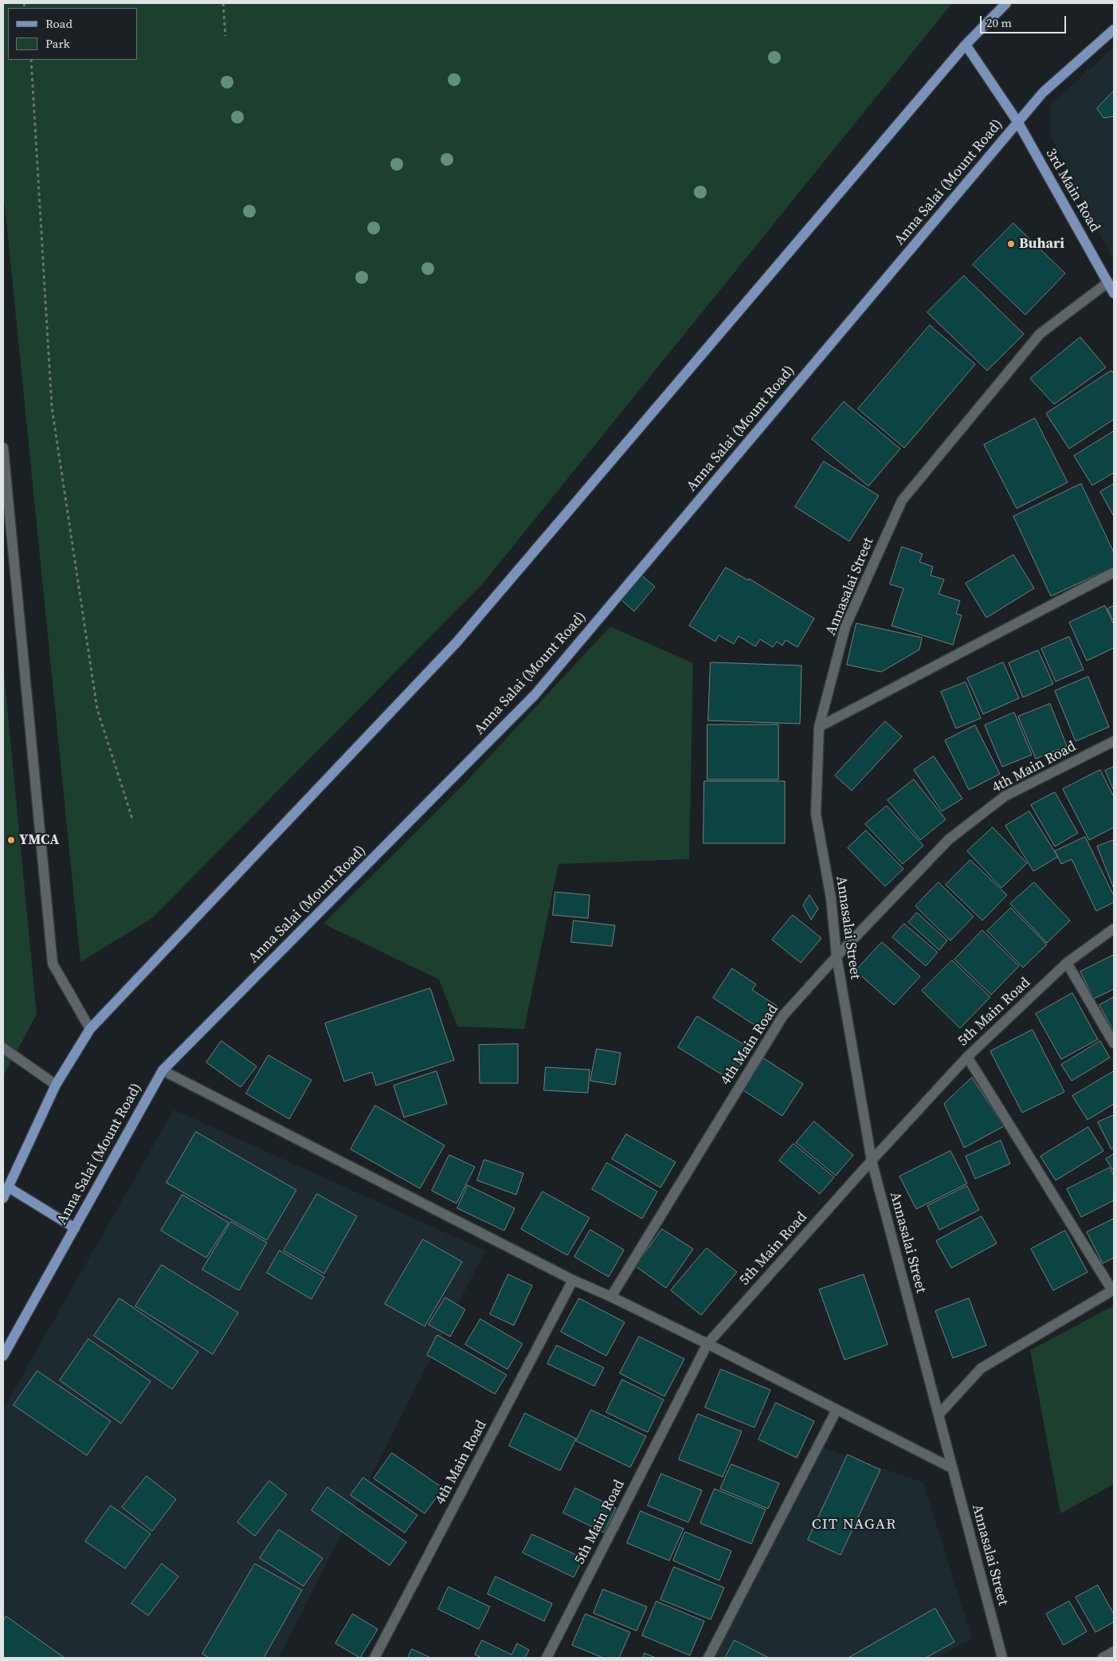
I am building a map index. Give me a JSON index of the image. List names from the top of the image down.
{
  "streets": {
    "main road": ["Anna Salai (Mount Road)", "3rd Main Road"],
    "street": ["Annasalai Street", "4th Main Road", "5th Main Road"]
  },
  "crossings": [
    ["Anna Salai (Mount Road)", "3rd Main Road"],
    ["3rd Main Road", "Annasalai Street"],
    ["Annasalai Street", "4th Main Road"],
    ["Annasalai Street", "5th Main Road"]
  ],
  "districts": ["CIT NAGAR"],
  "places": ["Buhari", "YMCA"],
  "legend": ["Road", "Park"],
  "scale_bar": "20 m"
}
